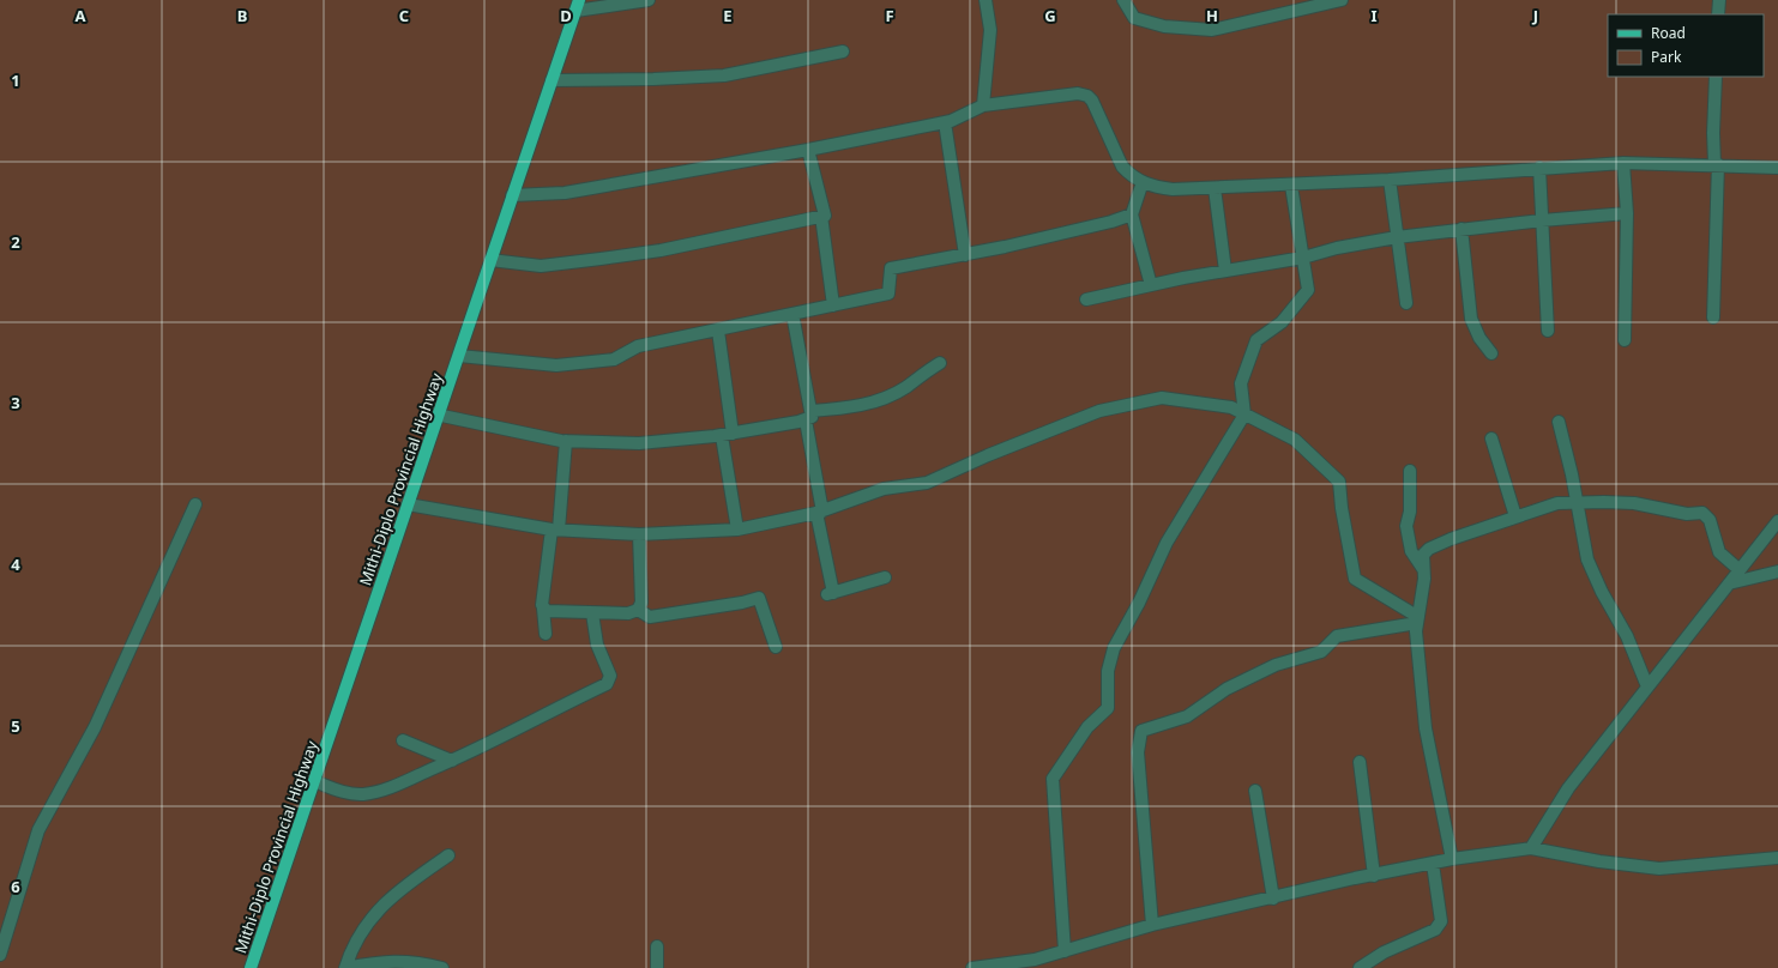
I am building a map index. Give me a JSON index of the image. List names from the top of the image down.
{
  "streets": {
    "main road": ["Mithi-Diplo Provincial Highway"]
  },
  "legend": ["Road", "Park"],
  "grid": {
    "columns": [
      "A",
      "B",
      "C",
      "D",
      "E",
      "F",
      "G",
      "H",
      "I",
      "J"
    ],
    "rows": [
      "1",
      "2",
      "3",
      "4",
      "5",
      "6"
    ]
  }
}
